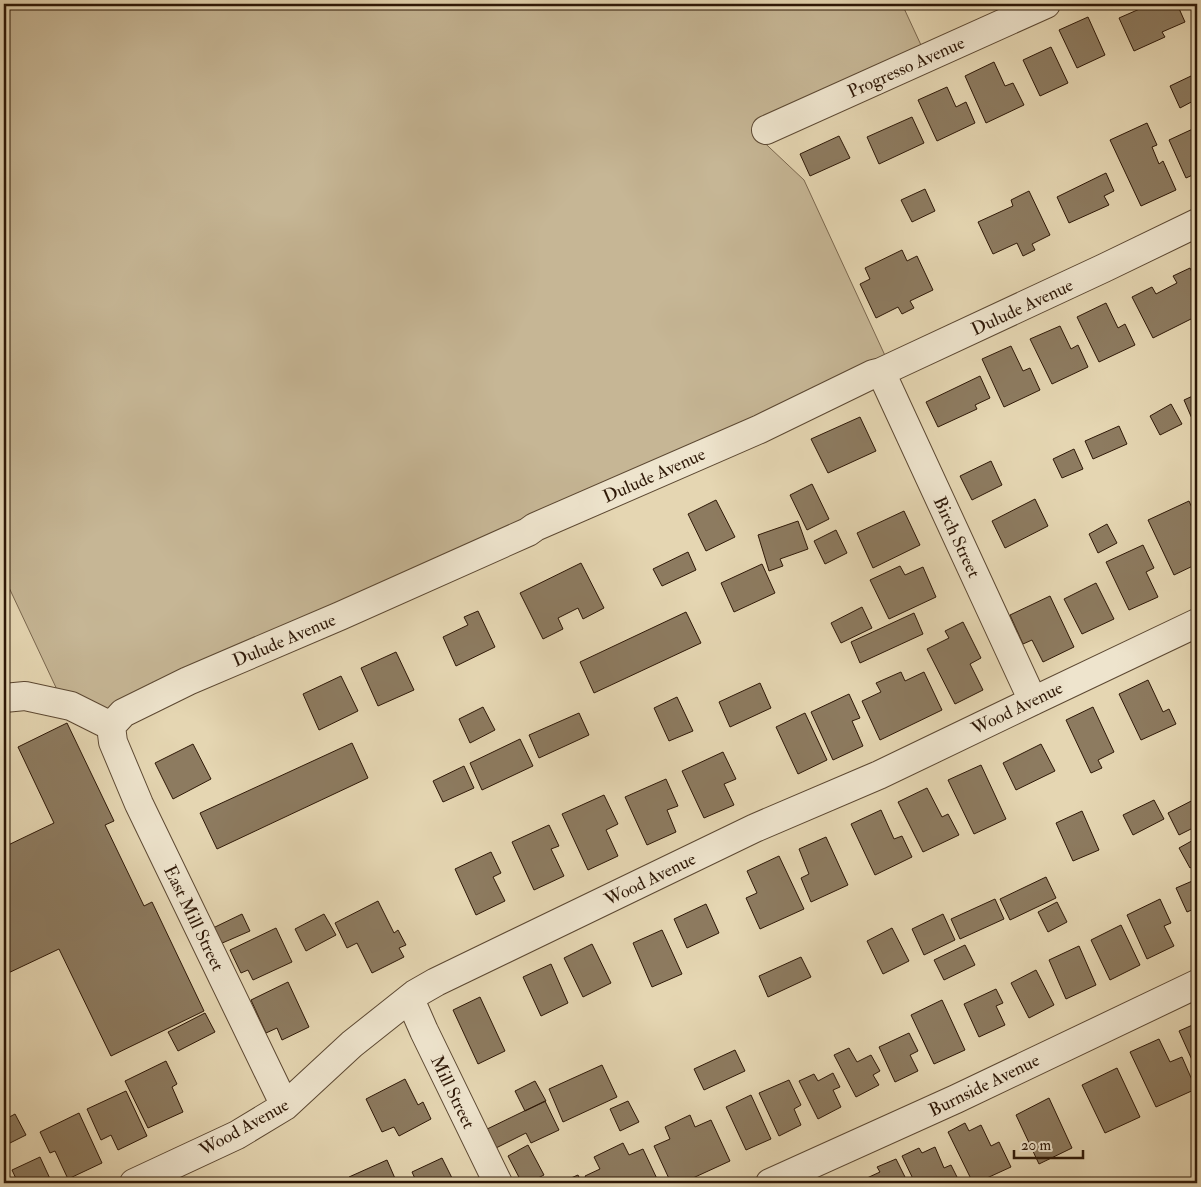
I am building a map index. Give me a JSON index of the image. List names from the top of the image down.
{
  "streets": {
    "street": [
      "Progresso Avenue",
      "Dulude Avenue",
      "Birch Street",
      "Wood Avenue",
      "East Mill Street",
      "Burnside Avenue",
      "Mill Street"
    ]
  },
  "crossings": [
    ["Dulude Avenue", "Birch Street"],
    ["Dulude Avenue", "East Mill Street"],
    ["Birch Street", "Wood Avenue"],
    ["Wood Avenue", "East Mill Street"],
    ["Wood Avenue", "Mill Street"]
  ],
  "scale_bar": "20 m"
}
